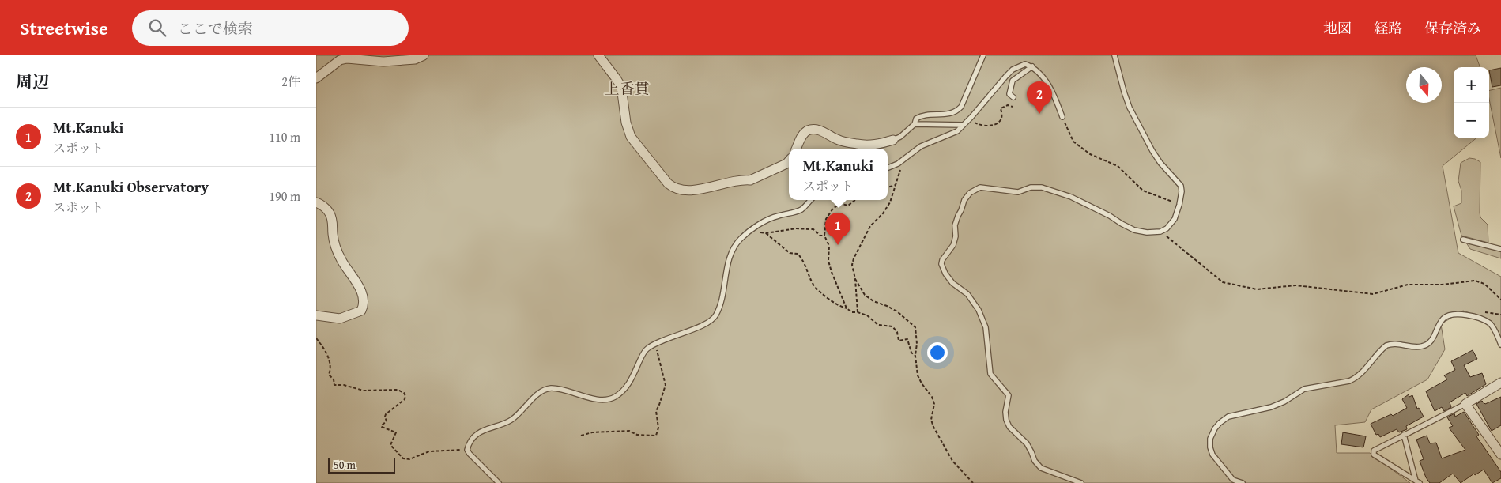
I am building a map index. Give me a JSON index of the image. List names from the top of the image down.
{
  "districts": ["上香貫"],
  "scale_bar": "50 m",
  "north": "bottom",
  "page": {
    "header": "Streetwise",
    "search": "ここで検索",
    "nav": ["地図", "経路", "保存済み"],
    "heading": ["周辺", "2件"],
    "map_buttons": ["+", "−"],
    "pins": ["2", "1"],
    "list": [
      {
        "mark": "1",
        "name": "Mt.Kanuki",
        "note": "スポット",
        "value": "110 m"
      },
      {
        "mark": "2",
        "name": "Mt.Kanuki Observatory",
        "note": "スポット",
        "value": "190 m"
      }
    ],
    "popup": ["Mt.Kanuki", "スポット"],
    "scale": "50 m"
  }
}
